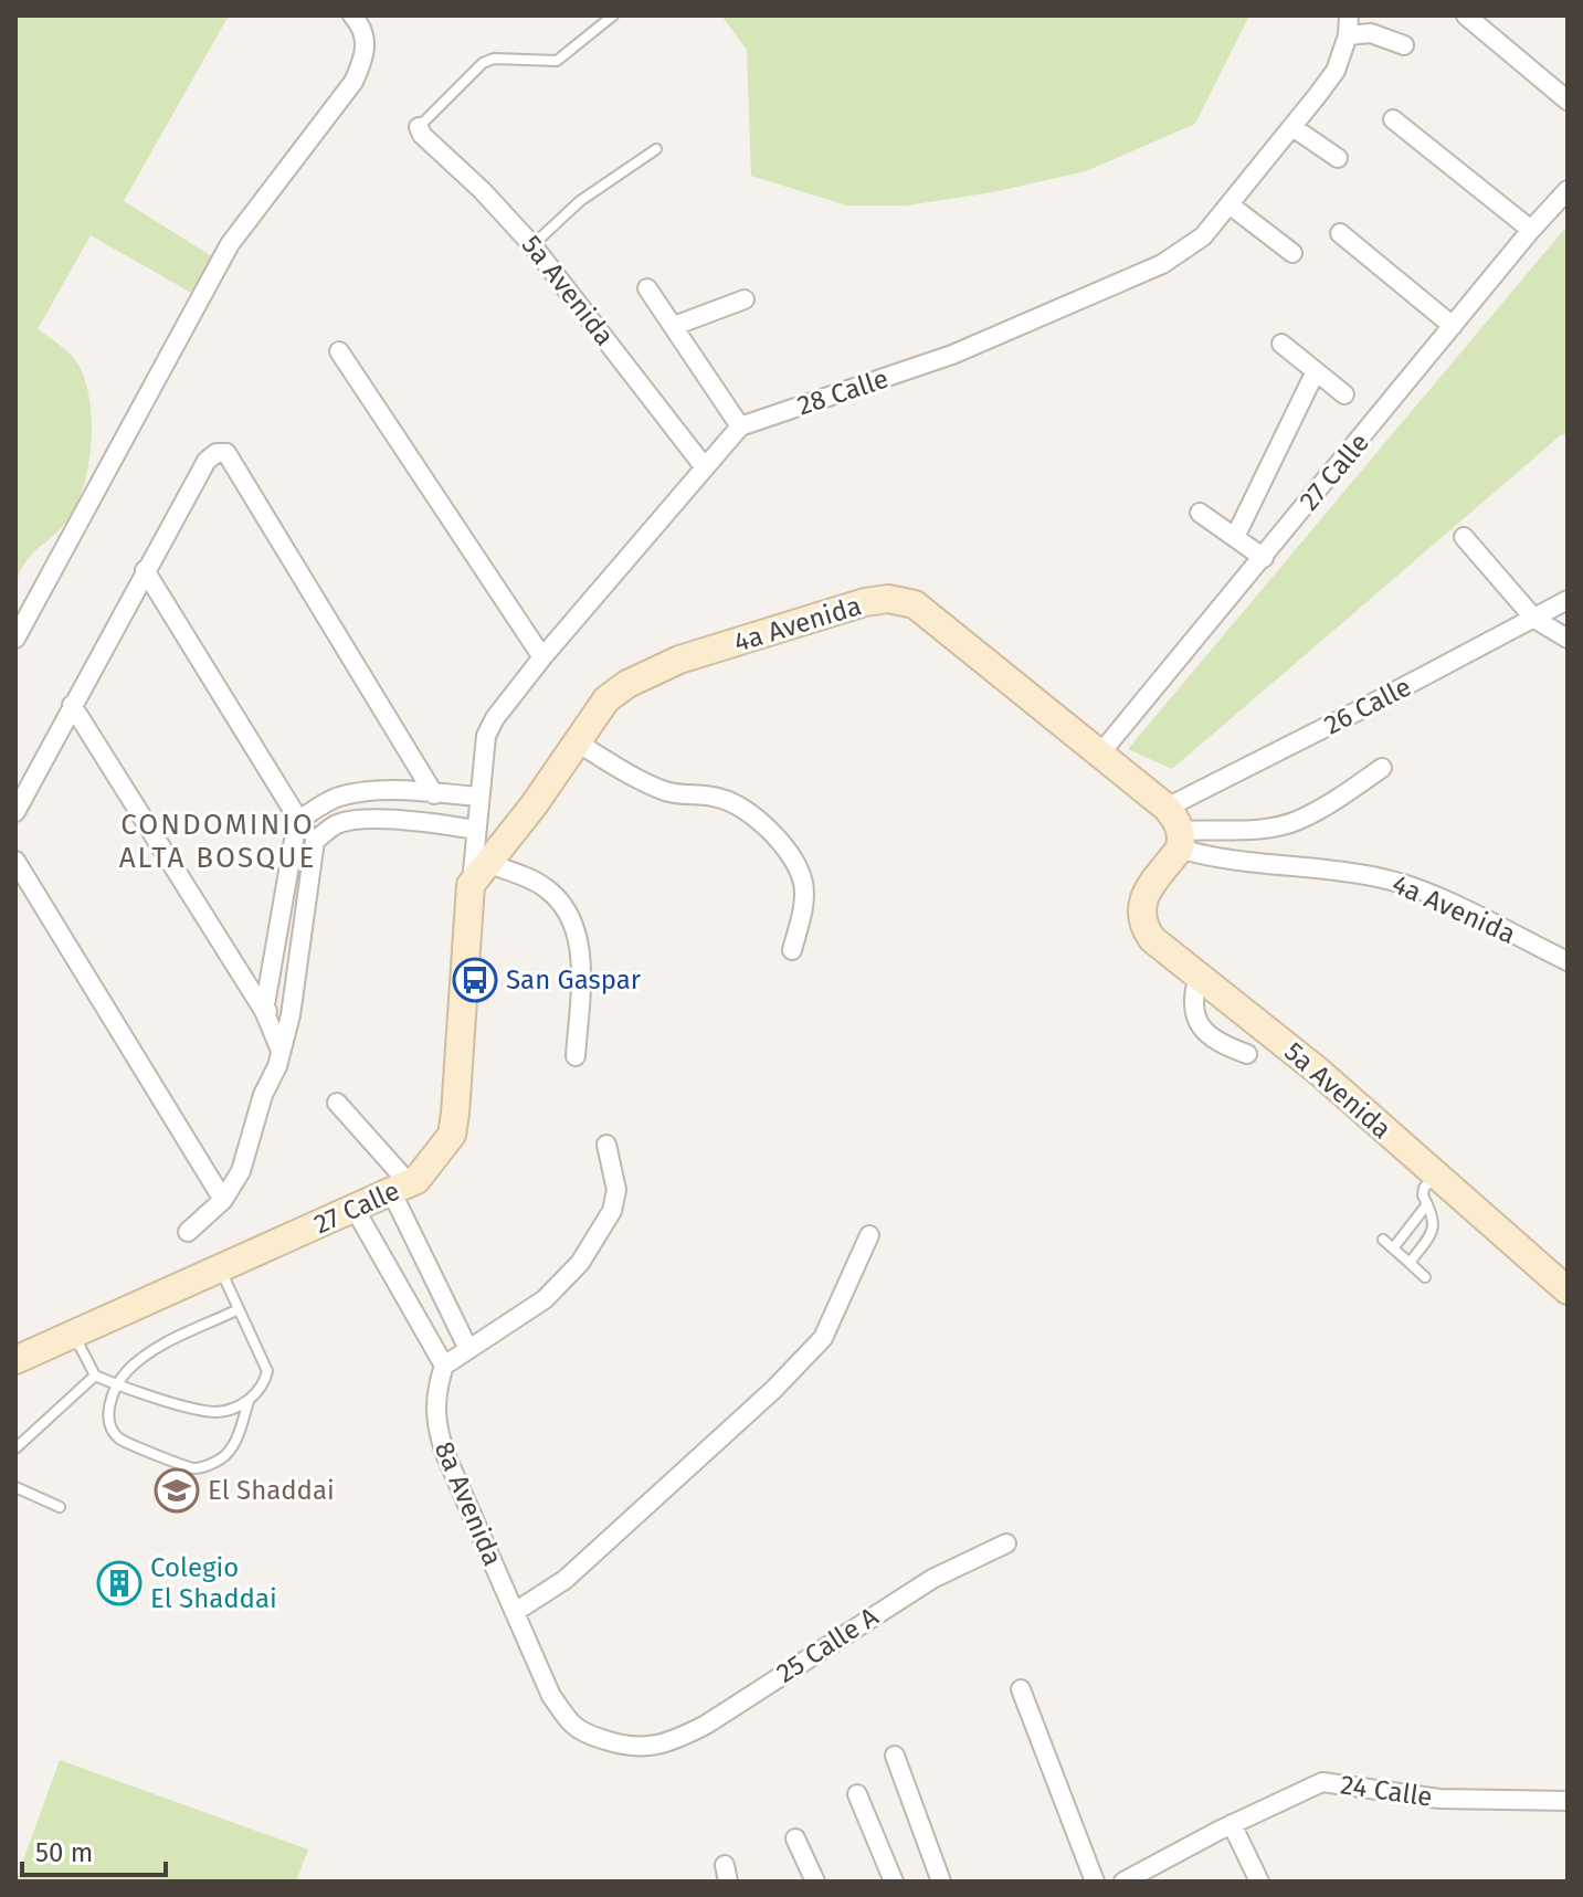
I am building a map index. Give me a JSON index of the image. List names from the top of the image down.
{
  "streets": {
    "street": [
      "5a Avenida",
      "28 Calle",
      "27 Calle",
      "4a Avenida",
      "26 Calle",
      "8a Avenida",
      "25 Calle A",
      "24 Calle"
    ]
  },
  "crossings": [
    ["5a Avenida", "28 Calle"],
    ["5a Avenida", "4a Avenida"],
    ["28 Calle", "27 Calle"],
    ["28 Calle", "4a Avenida"],
    ["27 Calle", "4a Avenida"],
    ["4a Avenida", "26 Calle"],
    ["8a Avenida", "25 Calle A"]
  ],
  "districts": ["CONDOMINIO ALTA BOSQUE"],
  "places": {
    "bus stop": ["San Gaspar"],
    "school or university": ["El Shaddai"],
    "building": ["Colegio El Shaddai"]
  },
  "scale_bar": "50 m"
}
